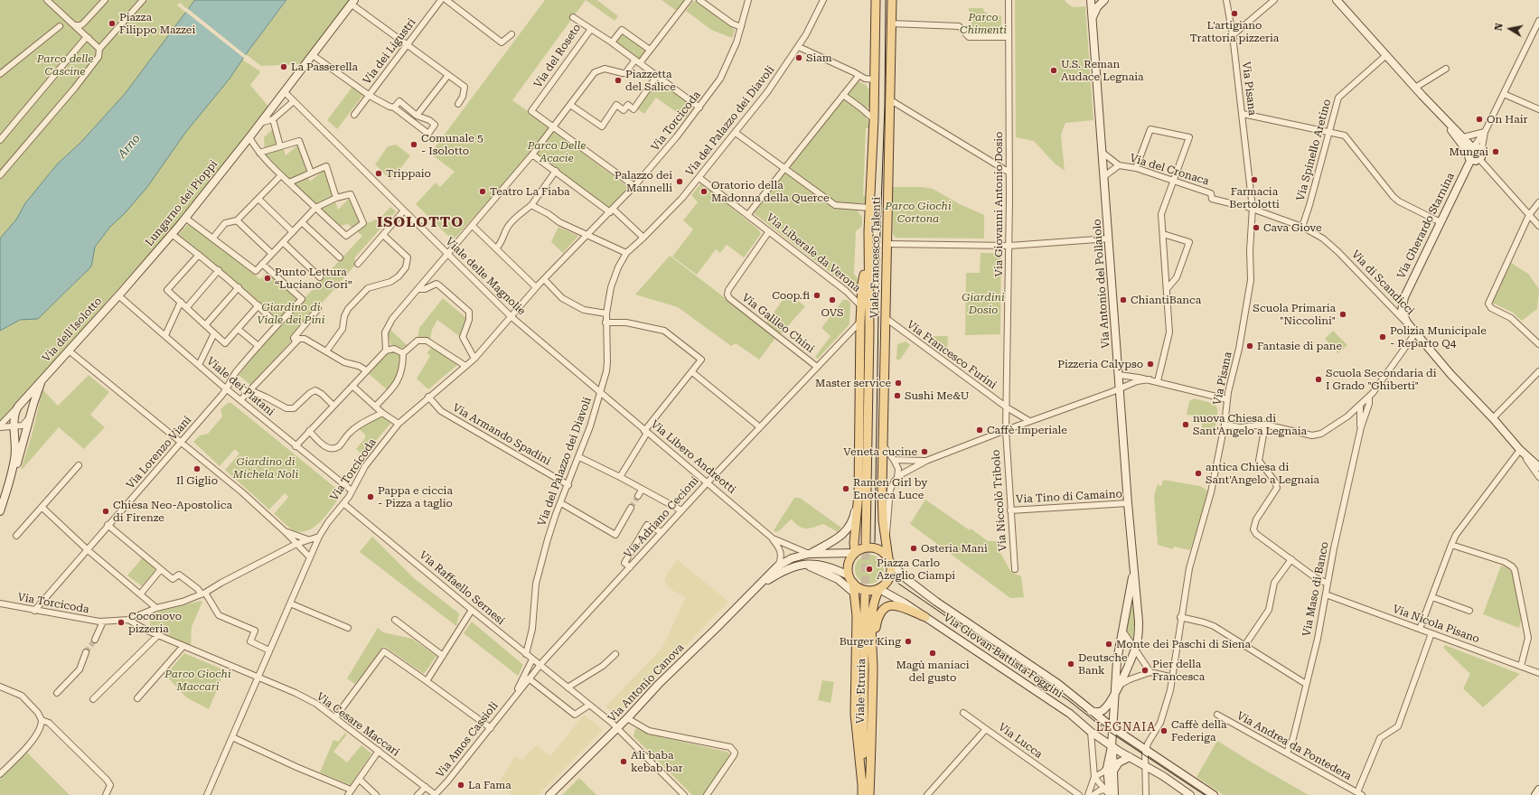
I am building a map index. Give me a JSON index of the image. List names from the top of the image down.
{
  "streets": {
    "main road": ["Viale Francesco Talenti", "Viale Etruria"],
    "street": [
      "Via dei Ligustri",
      "Via del Roseto",
      "Via Pisana",
      "Via Torcicoda",
      "Via del Palazzo dei Diavoli",
      "Via Spinello Aretino",
      "Via del Cronaca",
      "Lungarno dei Pioppi",
      "Via Giovanni Antonio Dosio",
      "Via Gherardo Starnina",
      "Via Liberale da Verona",
      "Viale delle Magnolie",
      "Via di Scandicci",
      "Via Antonio del Pollaiolo",
      "Via Galileo Chini",
      "Via dell'Isolotto",
      "Via Francesco Furini",
      "Viale dei Platani",
      "Via Armando Spadini",
      "Via Lorenzo Viani",
      "Via Libero Andreotti",
      "Via Tino di Camaino",
      "Via Niccolò Tribolo",
      "Via Adriano Cecioni",
      "Via Raffaello Sernesi",
      "Via Maso di Banco",
      "Via Nicola Pisano",
      "Via Giovan Battista Foggini",
      "Via Antonio Canova",
      "Via Cesare Maccari",
      "Via Amos Cassioli",
      "Via Lucca",
      "Via Andrea da Pontedera"
    ]
  },
  "crossings": [
    ["Via Pisana", "Via di Scandicci"],
    ["Via Pisana", "Via Giovan Battista Foggini"],
    ["Via Torcicoda", "Viale delle Magnolie"],
    ["Via Torcicoda", "Viale dei Platani"],
    ["Via Torcicoda", "Via Armando Spadini"],
    ["Via Torcicoda", "Via Lorenzo Viani"],
    ["Via Torcicoda", "Via Raffaello Sernesi"],
    ["Via Torcicoda", "Via Cesare Maccari"],
    ["Via del Palazzo dei Diavoli", "Via Liberale da Verona"],
    ["Via del Palazzo dei Diavoli", "Viale delle Magnolie"],
    ["Via del Palazzo dei Diavoli", "Via Armando Spadini"],
    ["Via del Palazzo dei Diavoli", "Via Libero Andreotti"],
    ["Via del Palazzo dei Diavoli", "Via Raffaello Sernesi"],
    ["Via Spinello Aretino", "Via di Scandicci"],
    ["Via del Cronaca", "Via Antonio del Pollaiolo"],
    ["Lungarno dei Pioppi", "Viale delle Magnolie"],
    ["Lungarno dei Pioppi", "Via dell'Isolotto"],
    ["Lungarno dei Pioppi", "Viale dei Platani"],
    ["Via Giovanni Antonio Dosio", "Via Francesco Furini"],
    ["Via Giovanni Antonio Dosio", "Via Niccolò Tribolo"],
    ["Via Gherardo Starnina", "Via di Scandicci"],
    ["Via Liberale da Verona", "Viale Francesco Talenti"],
    ["Via Liberale da Verona", "Via Galileo Chini"],
    ["Viale Francesco Talenti", "Via Francesco Furini"],
    ["Viale Francesco Talenti", "Via Libero Andreotti"],
    ["Viale Francesco Talenti", "Via Adriano Cecioni"],
    ["Viale Francesco Talenti", "Via Giovan Battista Foggini"],
    ["Viale Francesco Talenti", "Via Antonio Canova"],
    ["Viale Francesco Talenti", "Viale Etruria"],
    ["Viale delle Magnolie", "Via Libero Andreotti"],
    ["Via Antonio del Pollaiolo", "Via Tino di Camaino"],
    ["Via Antonio del Pollaiolo", "Via Giovan Battista Foggini"],
    ["Via Galileo Chini", "Via Adriano Cecioni"],
    ["Via dell'Isolotto", "Viale dei Platani"],
    ["Viale dei Platani", "Via Lorenzo Viani"],
    ["Via Libero Andreotti", "Via Adriano Cecioni"],
    ["Via Libero Andreotti", "Via Antonio Canova"],
    ["Via Tino di Camaino", "Via Niccolò Tribolo"],
    ["Via Adriano Cecioni", "Via Raffaello Sernesi"],
    ["Via Adriano Cecioni", "Via Amos Cassioli"],
    ["Via Raffaello Sernesi", "Via Antonio Canova"],
    ["Via Raffaello Sernesi", "Via Amos Cassioli"],
    ["Via Maso di Banco", "Via Nicola Pisano"],
    ["Via Maso di Banco", "Via Andrea da Pontedera"],
    ["Via Giovan Battista Foggini", "Viale Etruria"],
    ["Via Cesare Maccari", "Via Amos Cassioli"]
  ],
  "districts": ["ISOLOTTO", "LEGNAIA"],
  "water": ["Arno"],
  "parks": [
    "Parco Chimenti",
    "Parco delle Cascine",
    "Parco Delle Acacie",
    "Parco Giochi Cortona",
    "Giardini Dosio",
    "Giardino di Viale dei Pini",
    "Giardino di Michela Noli",
    "Parco Giochi Maccari"
  ],
  "places": [
    "L'artigiano Trattoria pizzeria",
    "Piazza Filippo Mazzei",
    "Siam",
    "La Passerella",
    "U.S. Reman Audace Legnaia",
    "Piazzetta del Salice",
    "On Hair",
    "Comunale 5 - Isolotto",
    "Mungai",
    "Trippaio",
    "Farmacia Bertolotti",
    "Palazzo dei Mannelli",
    "Teatro La Fiaba",
    "Oratorio della Madonna della Querce",
    "Cava Giove",
    "Punto Lettura “Luciano Gori”",
    "Coop.fi",
    "OVS",
    "ChiantiBanca",
    "Scuola Primaria \"Niccolini\"",
    "Polizia Municipale - Reparto Q4",
    "Fantasie di pane",
    "Pizzeria Calypso",
    "Scuola Secondaria di I Grado \"Ghiberti\"",
    "Master service",
    "Sushi Me&U",
    "nuova Chiesa di Sant'Angelo a Legnaia",
    "Caffè Imperiale",
    "Veneta cucine",
    "Il Giglio",
    "antica Chiesa di Sant'Angelo a Legnaia",
    "Ramen Girl by Enoteca Luce",
    "Pappa e ciccia - Pizza a taglio",
    "Chiesa Neo-Apostolica di Firenze",
    "Osteria Manì",
    "Piazza Carlo Azeglio Ciampi",
    "Coconovo pizzeria",
    "Burger King",
    "Monte dei Paschi di Siena",
    "Magù maniaci del gusto",
    "Deutsche Bank",
    "Pier della Francesca",
    "Caffè della Federiga",
    "Ali baba kebab bar",
    "La Fama"
  ],
  "north": "left"
}
